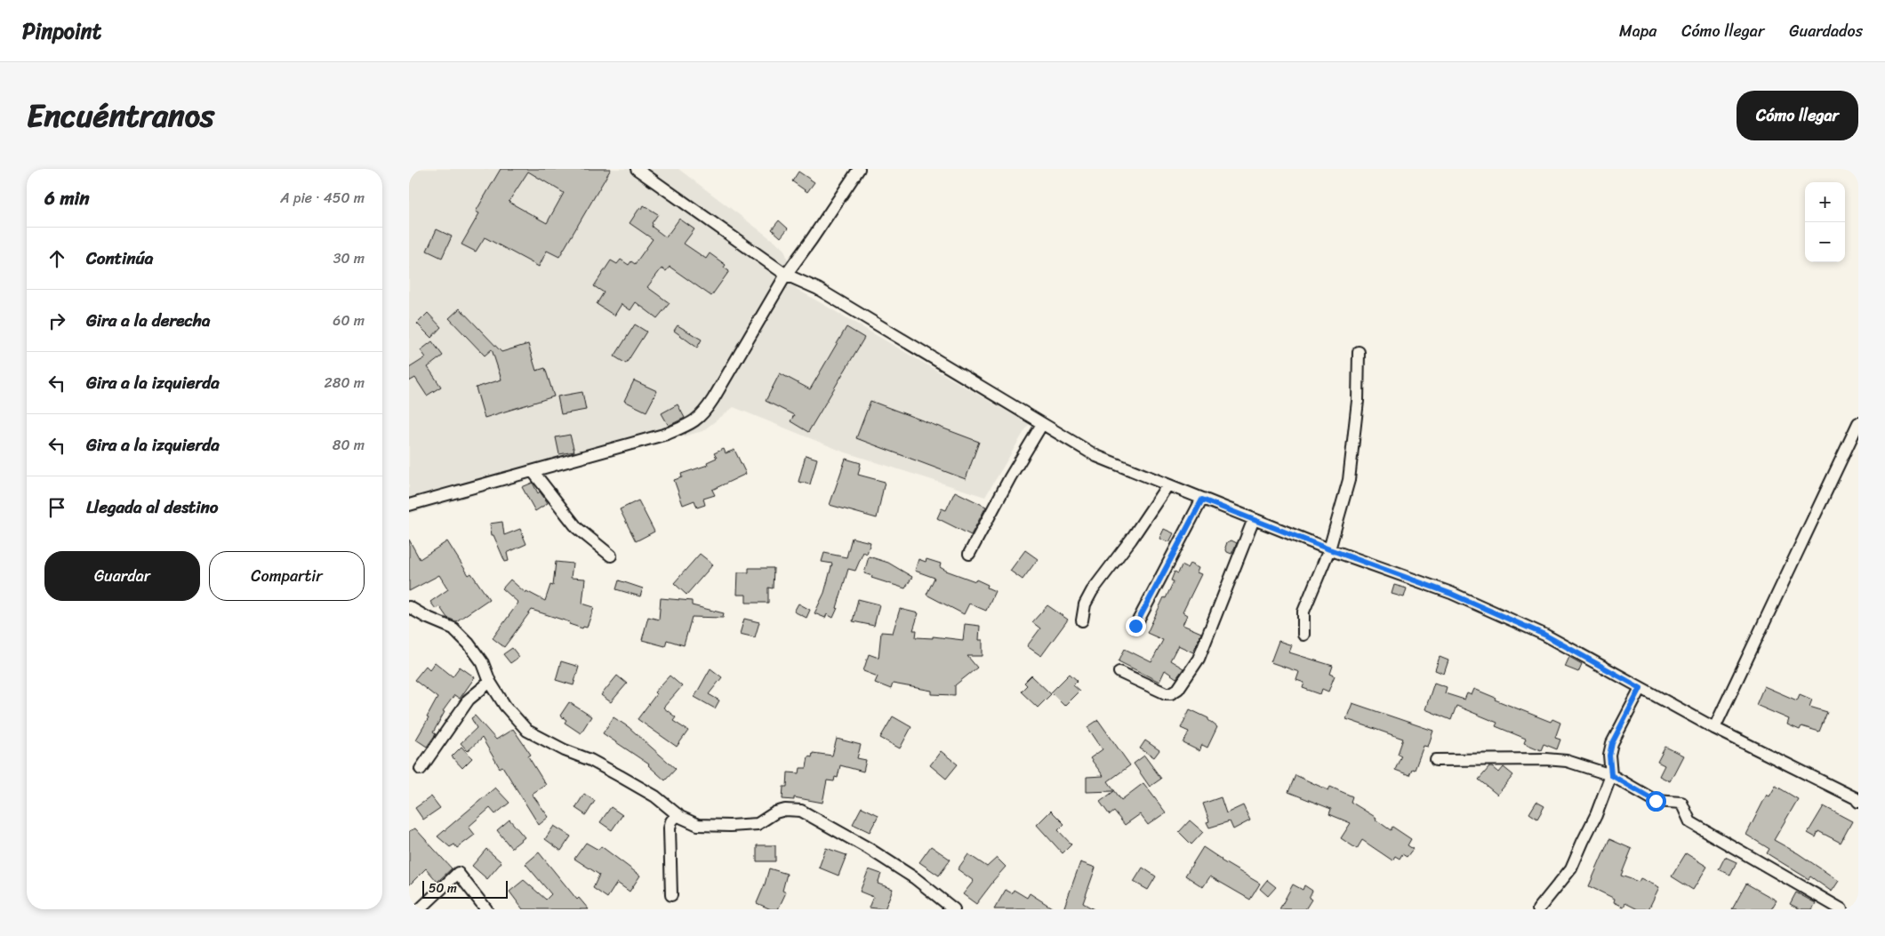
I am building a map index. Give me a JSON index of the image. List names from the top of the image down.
{
  "scale_bar": "50 m",
  "page": {
    "header": "Pinpoint",
    "nav": ["Mapa", "Cómo llegar", "Guardados"],
    "title": "Encuéntranos",
    "buttons": [
      "Cómo llegar",
      ["Guardar", "Compartir"]
    ],
    "heading": ["6 min", "A pie · 450 m"],
    "map_buttons": ["+", "−"],
    "list": [
      ["Continúa", "30 m"],
      ["Gira a la derecha", "60 m"],
      ["Gira a la izquierda", "280 m"],
      ["Gira a la izquierda", "80 m"],
      "Llegada al destino"
    ],
    "scale": "50 m"
  }
}
